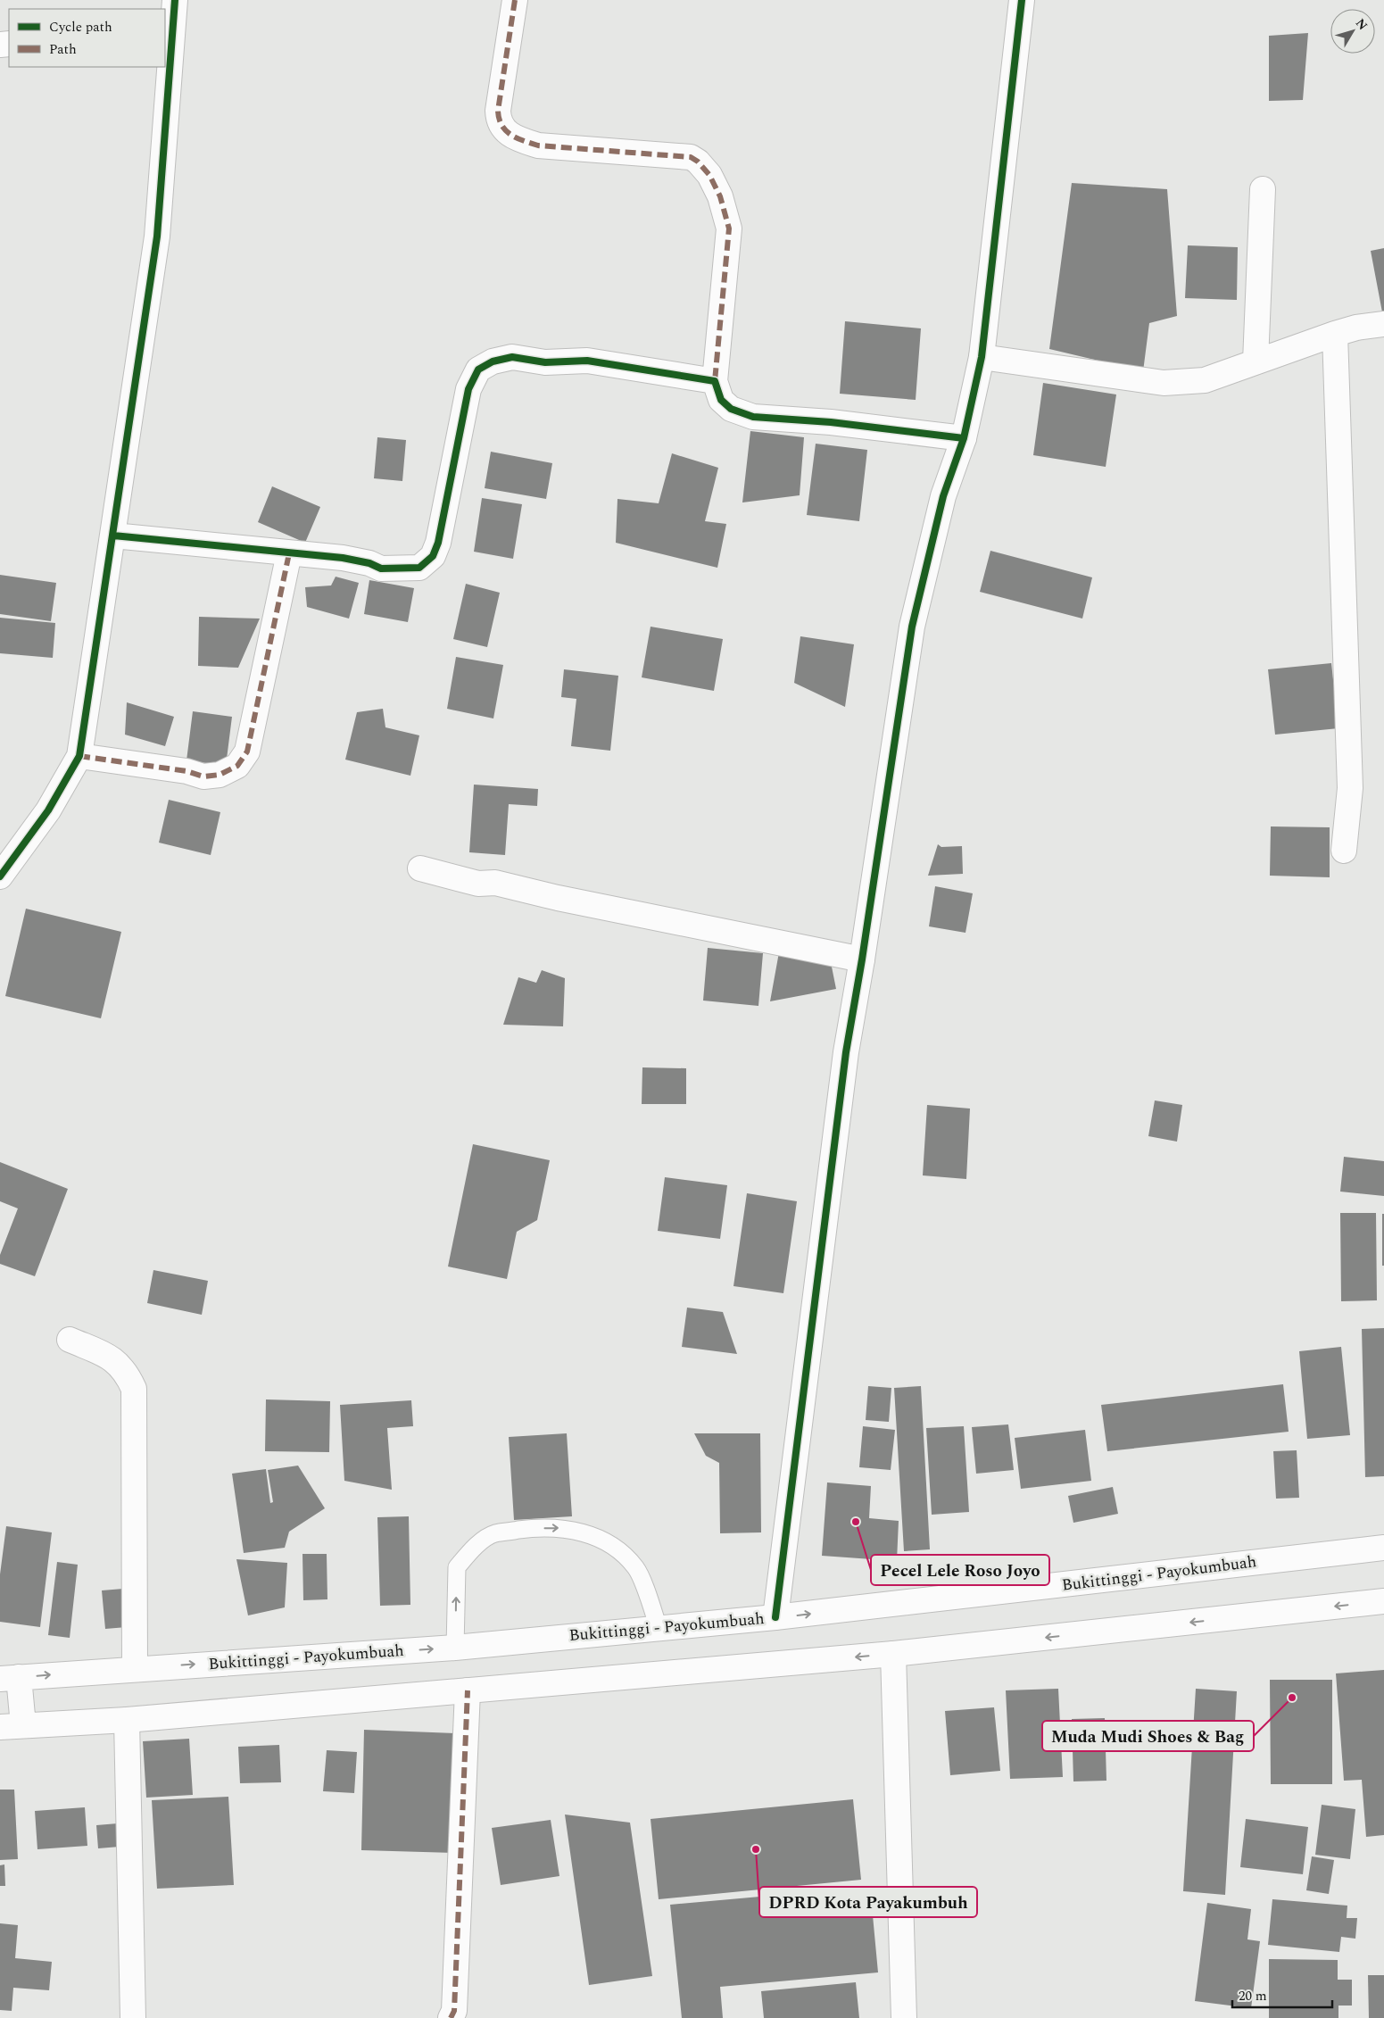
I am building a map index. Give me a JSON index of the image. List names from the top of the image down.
{
  "streets": {
    "main road": ["Bukittinggi - Payokumbuah"]
  },
  "places": ["Pecel Lele Roso Joyo", "Muda Mudi Shoes & Bag", "DPRD Kota Payakumbuh"],
  "legend": ["Cycle path", "Path"],
  "scale_bar": "20 m",
  "north": "top right"
}
